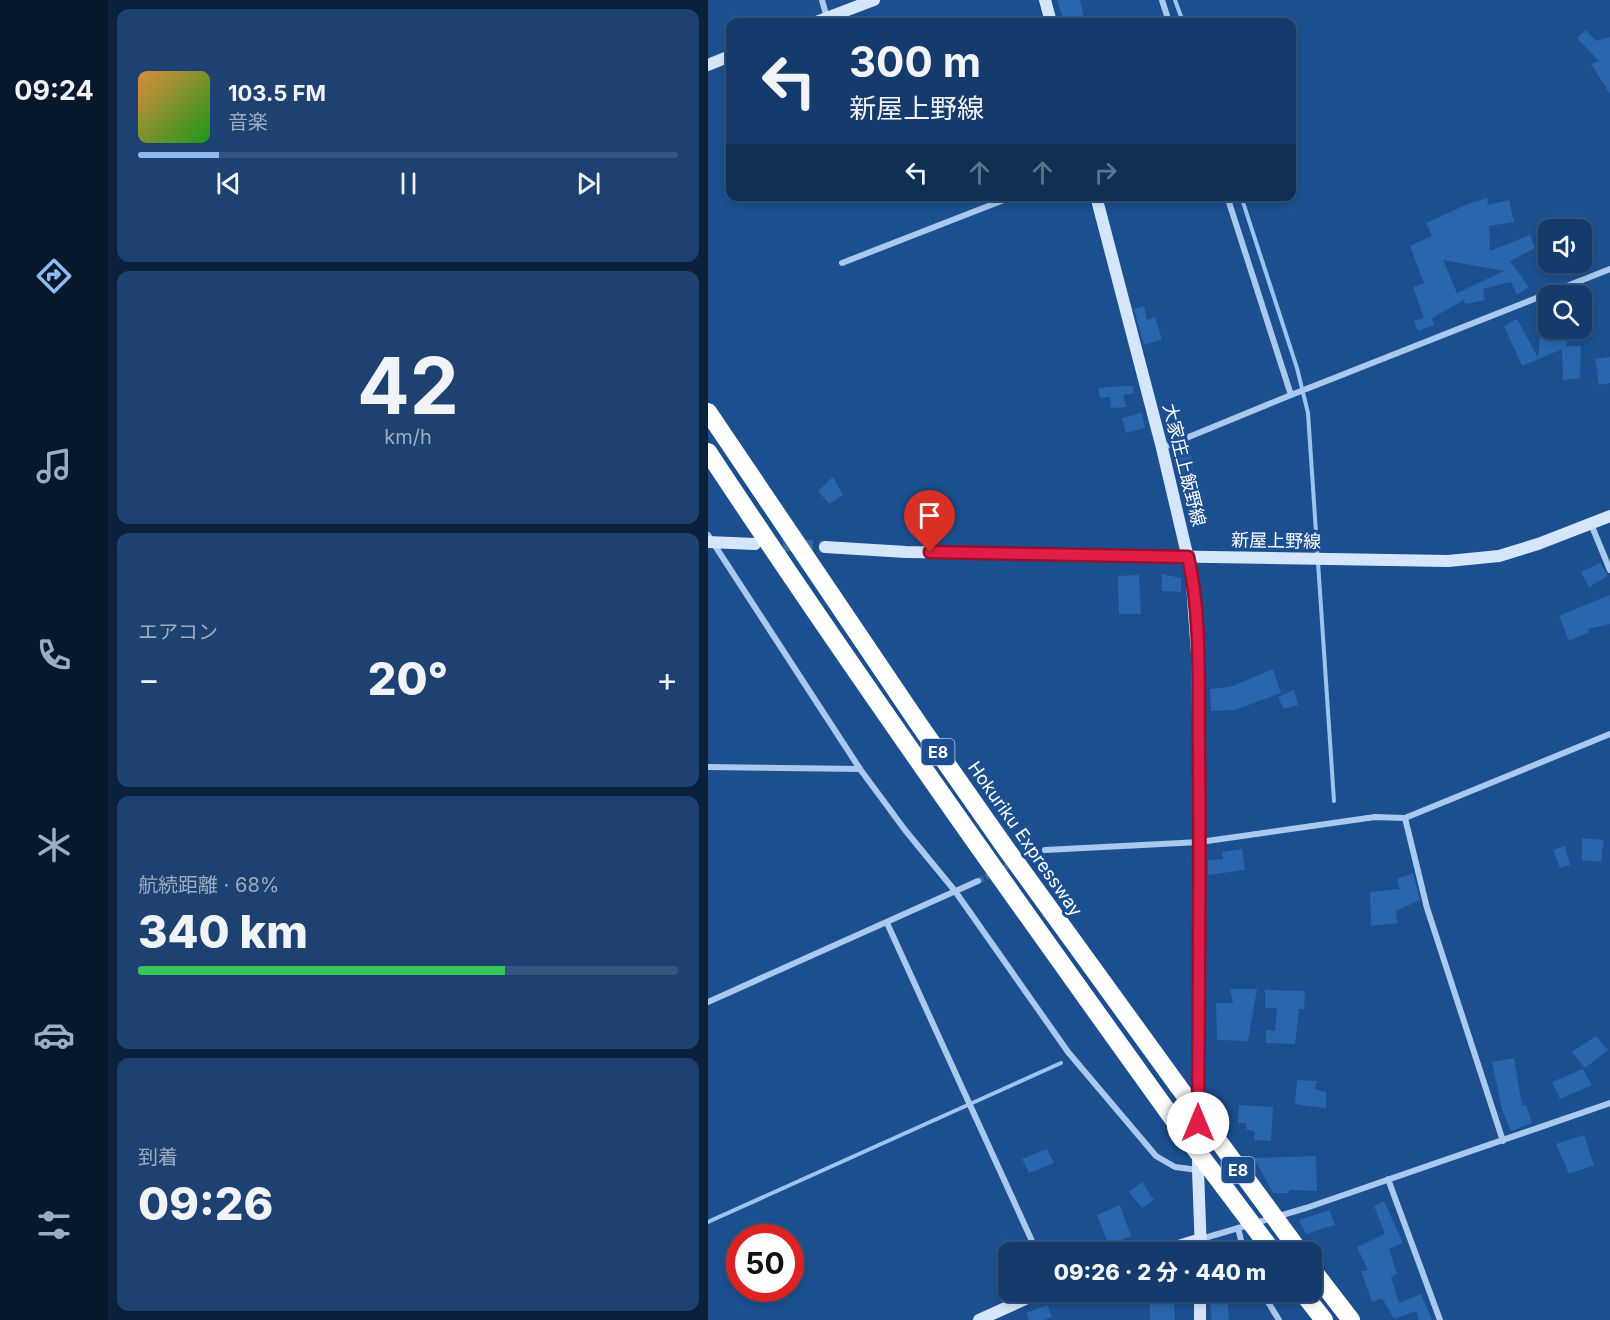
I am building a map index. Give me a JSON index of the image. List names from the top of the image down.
{
  "streets": {
    "highway": ["E8", "Hokuriku Expressway"],
    "main road": ["大家庄上飯野線", "新屋上野線"]
  },
  "crossings": [
    ["大家庄上飯野線", "新屋上野線"]
  ],
  "page": {
    "tabs": "09:24",
    "turn": ["300 m", "新屋上野線"],
    "song": ["103.5 FM", "音楽"],
    "tile": [
      ["42", "km/h"],
      "エアコン",
      ["航続距離 · 68%", "340 km"],
      ["到着", "09:26"]
    ],
    "heat": ["−", "20°", "+"],
    "limit": "50",
    "trip": "09:26 · 2 分 · 440 m"
  }
}
